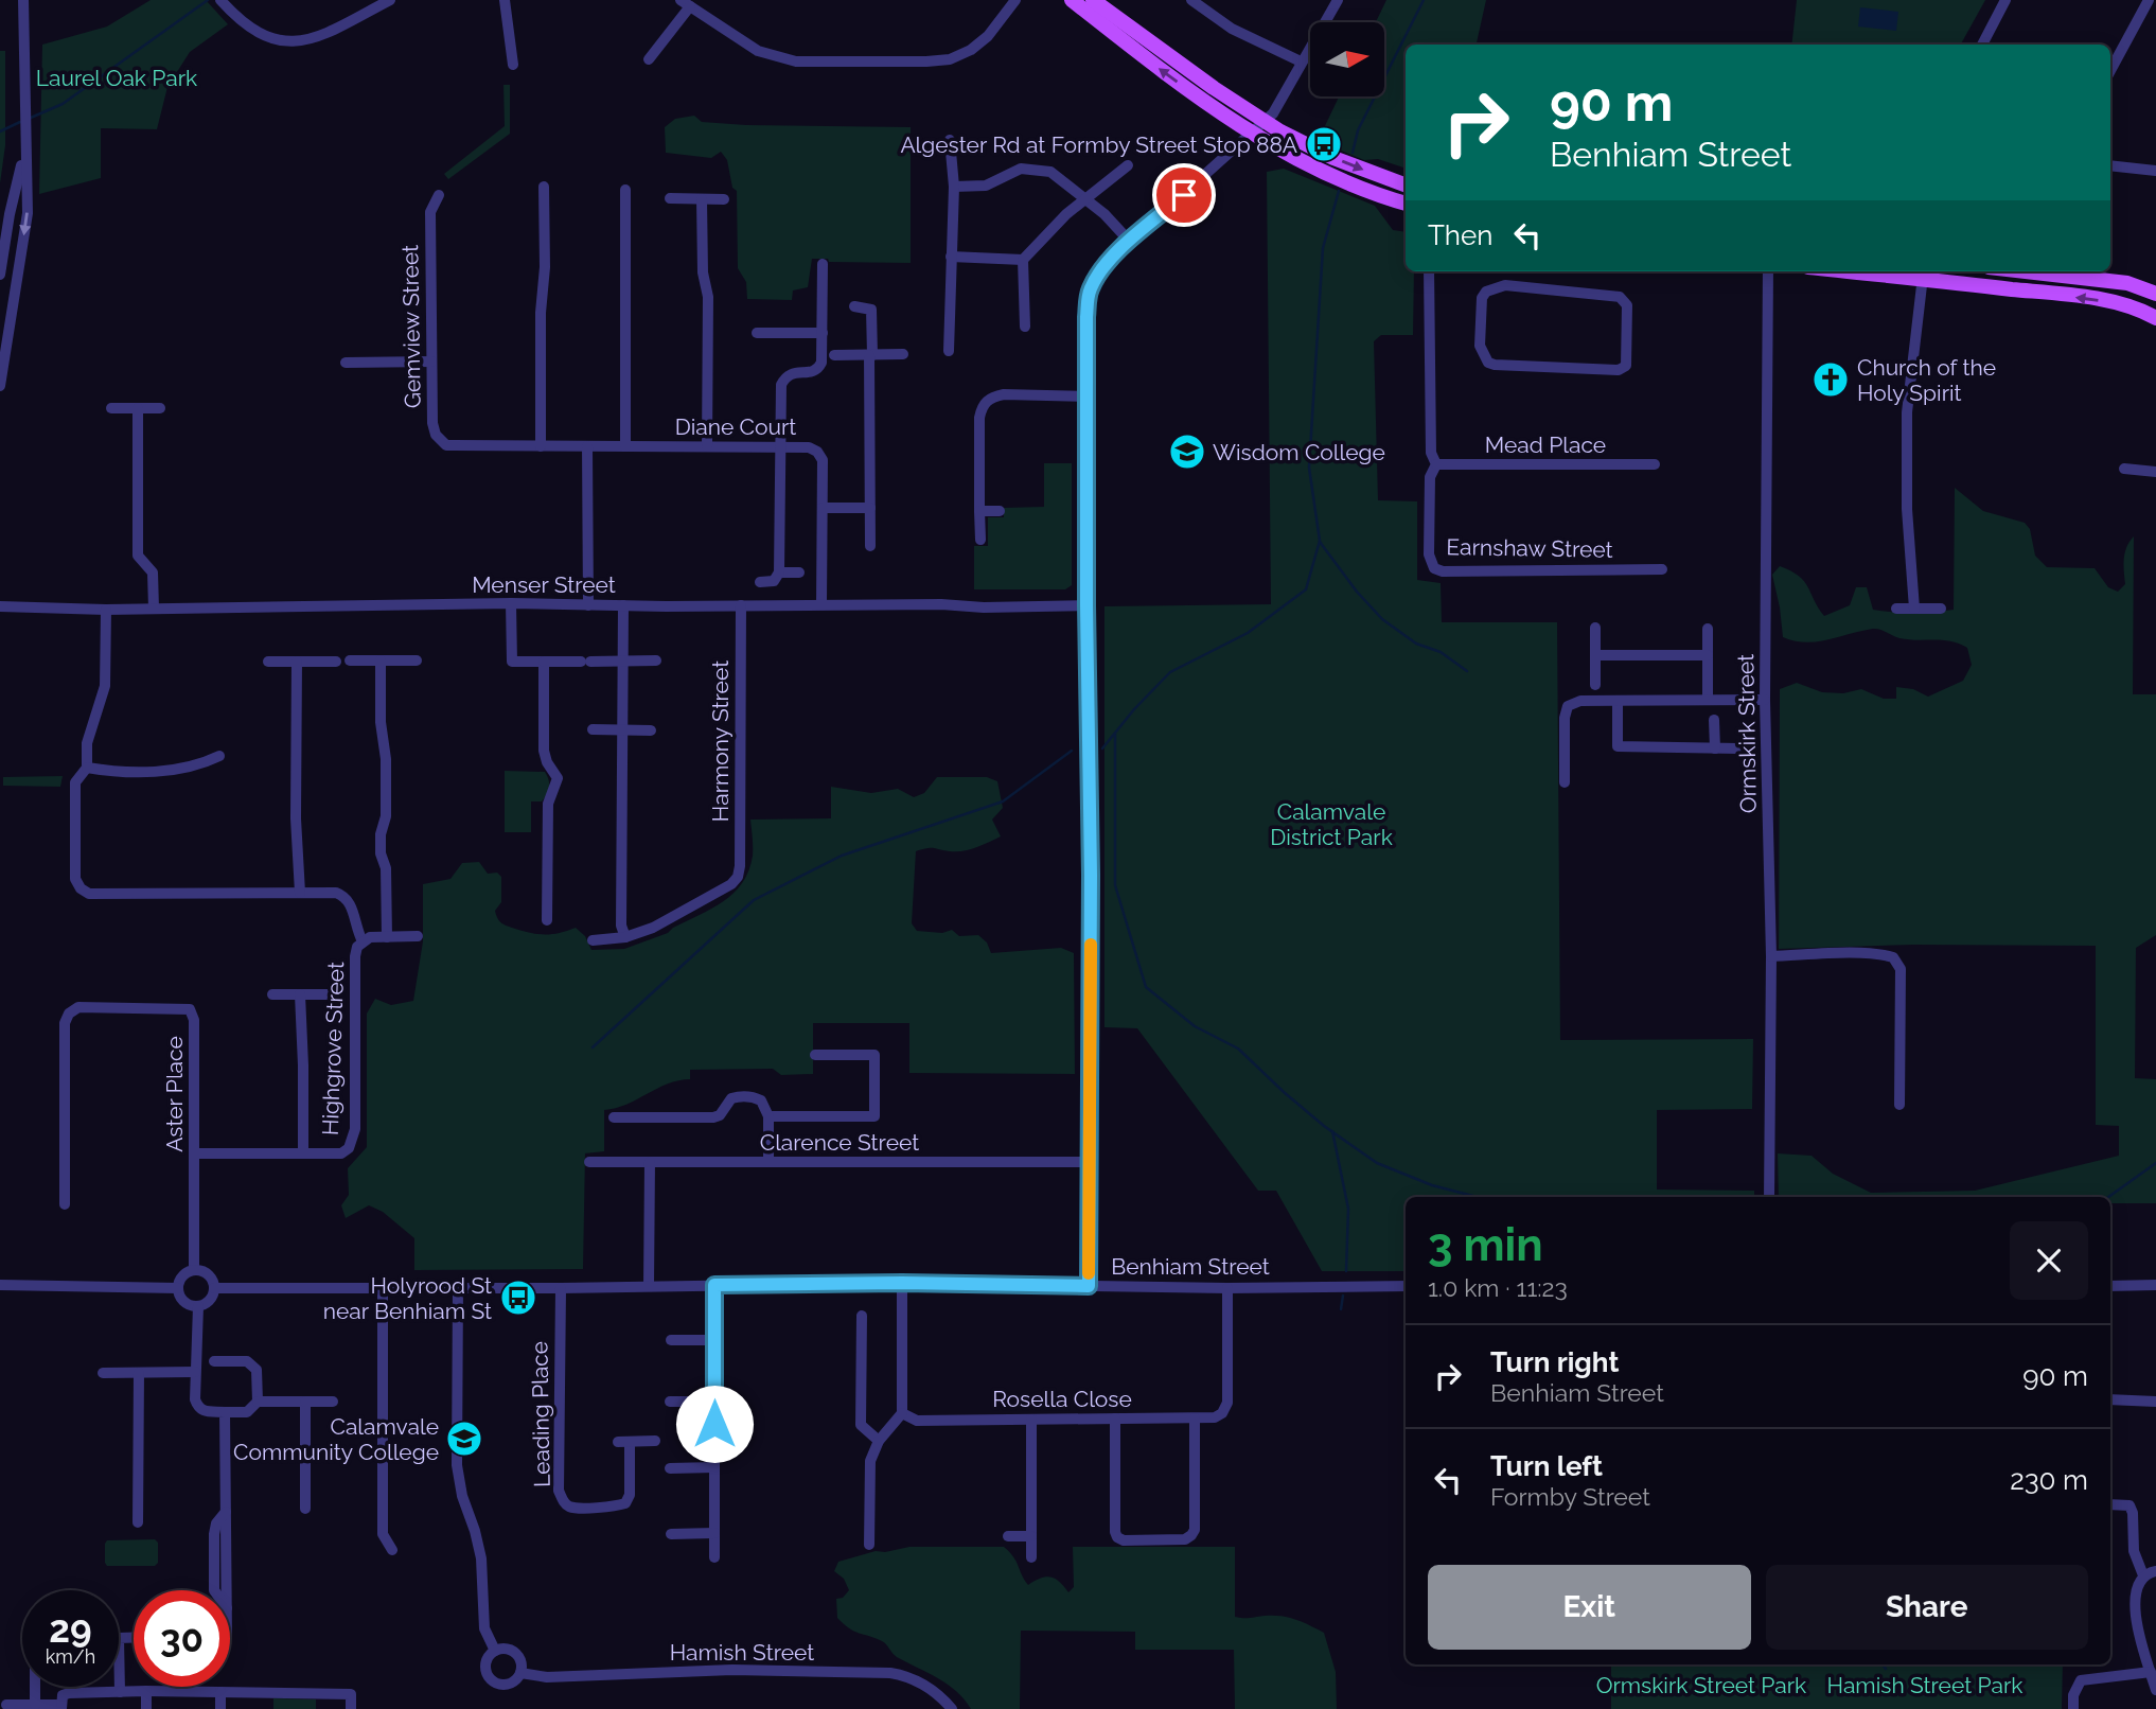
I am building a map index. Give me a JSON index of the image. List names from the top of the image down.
{
  "streets": {
    "street": [
      "Gemview Street",
      "Diane Court",
      "Mead Place",
      "Earnshaw Street",
      "Menser Street",
      "Ormskirk Street",
      "Harmony Street",
      "Highgrove Street",
      "Aster Place",
      "Clarence Street",
      "Benhiam Street",
      "Rosella Close",
      "Leading Place",
      "Hamish Street"
    ]
  },
  "crossings": [
    ["Gemview Street", "Diane Court"],
    ["Diane Court", "Menser Street"],
    ["Mead Place", "Earnshaw Street"],
    ["Menser Street", "Harmony Street"],
    ["Highgrove Street", "Aster Place"],
    ["Aster Place", "Benhiam Street"],
    ["Benhiam Street", "Rosella Close"],
    ["Benhiam Street", "Leading Place"]
  ],
  "parks": [
    "Laurel Oak Park",
    "Calamvale District Park",
    "Ormskirk Street Park",
    "Hamish Street Park"
  ],
  "places": {
    "bus stop": ["Algester Rd at Formby Street Stop 88A", "Holyrood St near Benhiam St"],
    "church": ["Church of the Holy Spirit"],
    "school or university": ["Wisdom College", "Calamvale Community College"]
  },
  "north": "right",
  "page": {
    "turn": ["90 m", "Benhiam Street"],
    "then": "Then",
    "heading": ["3 min", "1.0 km · 11:23"],
    "list": [
      {
        "name": "Turn right",
        "note": "Benhiam Street",
        "value": "90 m"
      },
      {
        "name": "Turn left",
        "note": "Formby Street",
        "value": "230 m"
      }
    ],
    "buttons": ["Exit", "Share"],
    "speed": "29 km/h",
    "limit": "30"
  }
}
